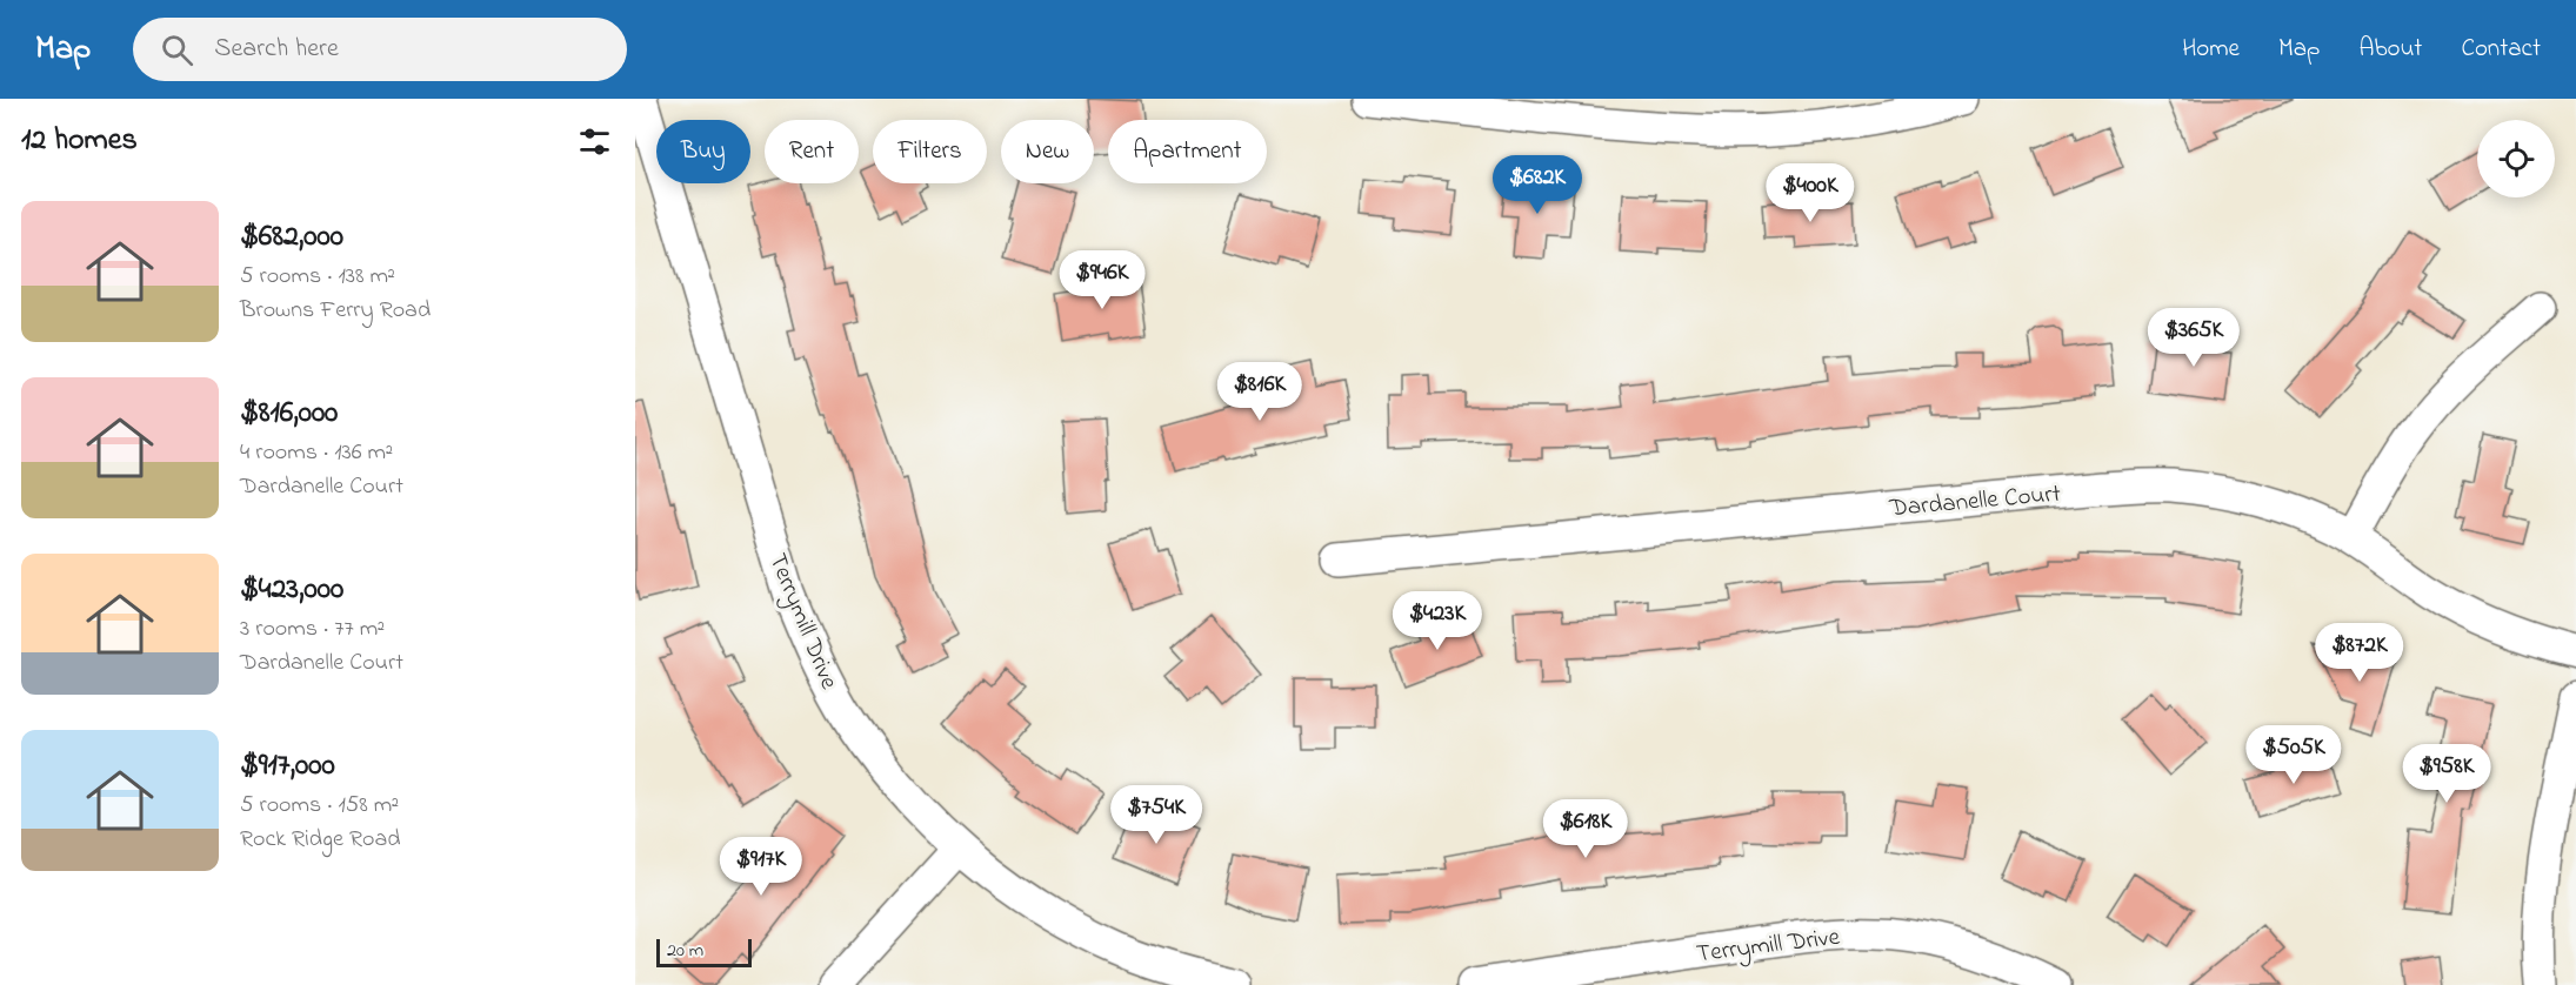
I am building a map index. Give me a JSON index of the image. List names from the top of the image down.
{
  "streets": {
    "street": ["Dardanelle Court", "Terrymill Drive"]
  },
  "scale_bar": "20 m",
  "page": {
    "header": "Map",
    "search": "Search here",
    "nav": [
      "Home",
      "Map",
      "About",
      "Contact"
    ],
    "heading": "12 homes",
    "chip": [
      "Buy",
      "Rent",
      "Filters",
      "New",
      "Apartment"
    ],
    "price": [
      "$682K",
      "$400K",
      "$946K",
      "$365K",
      "$816K",
      "$423K",
      "$872K",
      "$505K",
      "$958K",
      "$754K",
      "$618K",
      "$917K"
    ],
    "list": [
      {
        "name": "$682,000",
        "note": "5 rooms · 138 m² · Browns Ferry Road"
      },
      {
        "name": "$816,000",
        "note": "4 rooms · 136 m² · Dardanelle Court"
      },
      {
        "name": "$423,000",
        "note": "3 rooms · 77 m² · Dardanelle Court"
      },
      {
        "name": "$917,000",
        "note": "5 rooms · 158 m² · Rock Ridge Road"
      }
    ],
    "scale": "20 m"
  }
}
